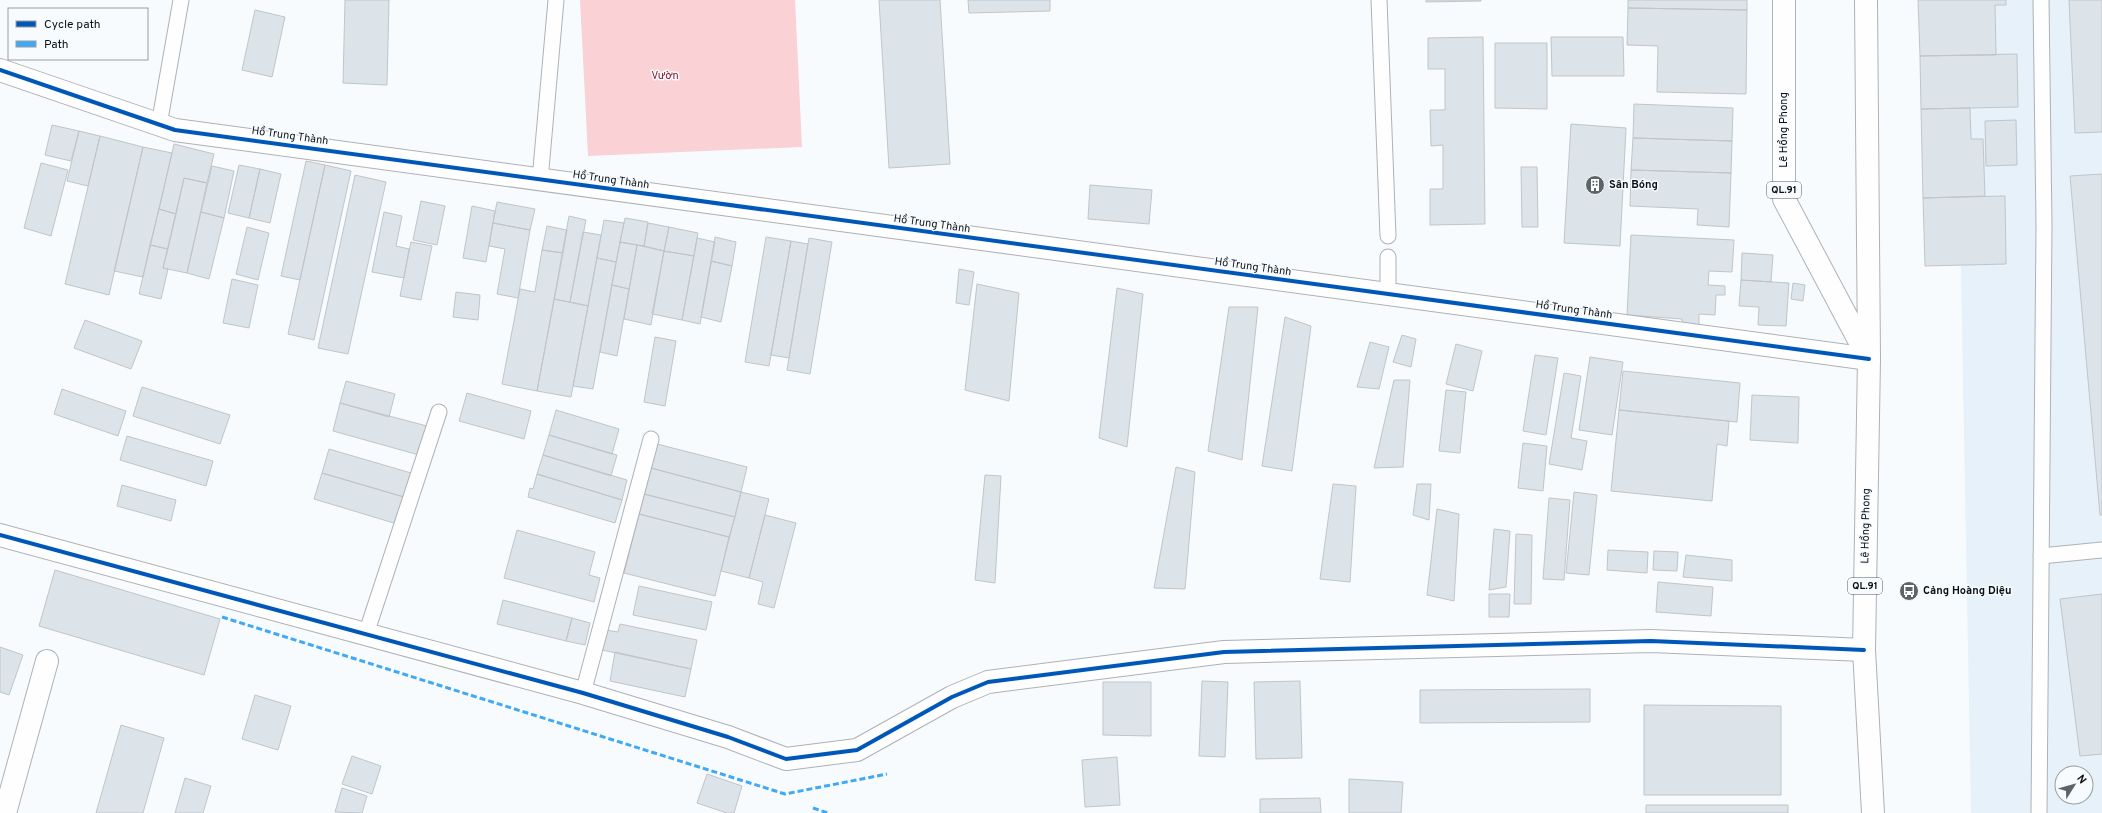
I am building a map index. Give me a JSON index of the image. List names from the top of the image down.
{
  "streets": {
    "main road": ["Lê Hồng Phong", "Hồ Trung Thành", "QL.91"]
  },
  "crossings": [
    ["Lê Hồng Phong", "Hồ Trung Thành"]
  ],
  "parks": ["Vườn"],
  "places": {
    "building": ["Sân Bóng"],
    "bus stop": ["Cảng Hoàng Diệu"]
  },
  "legend": ["Cycle path", "Path"],
  "north": "top right"
}
